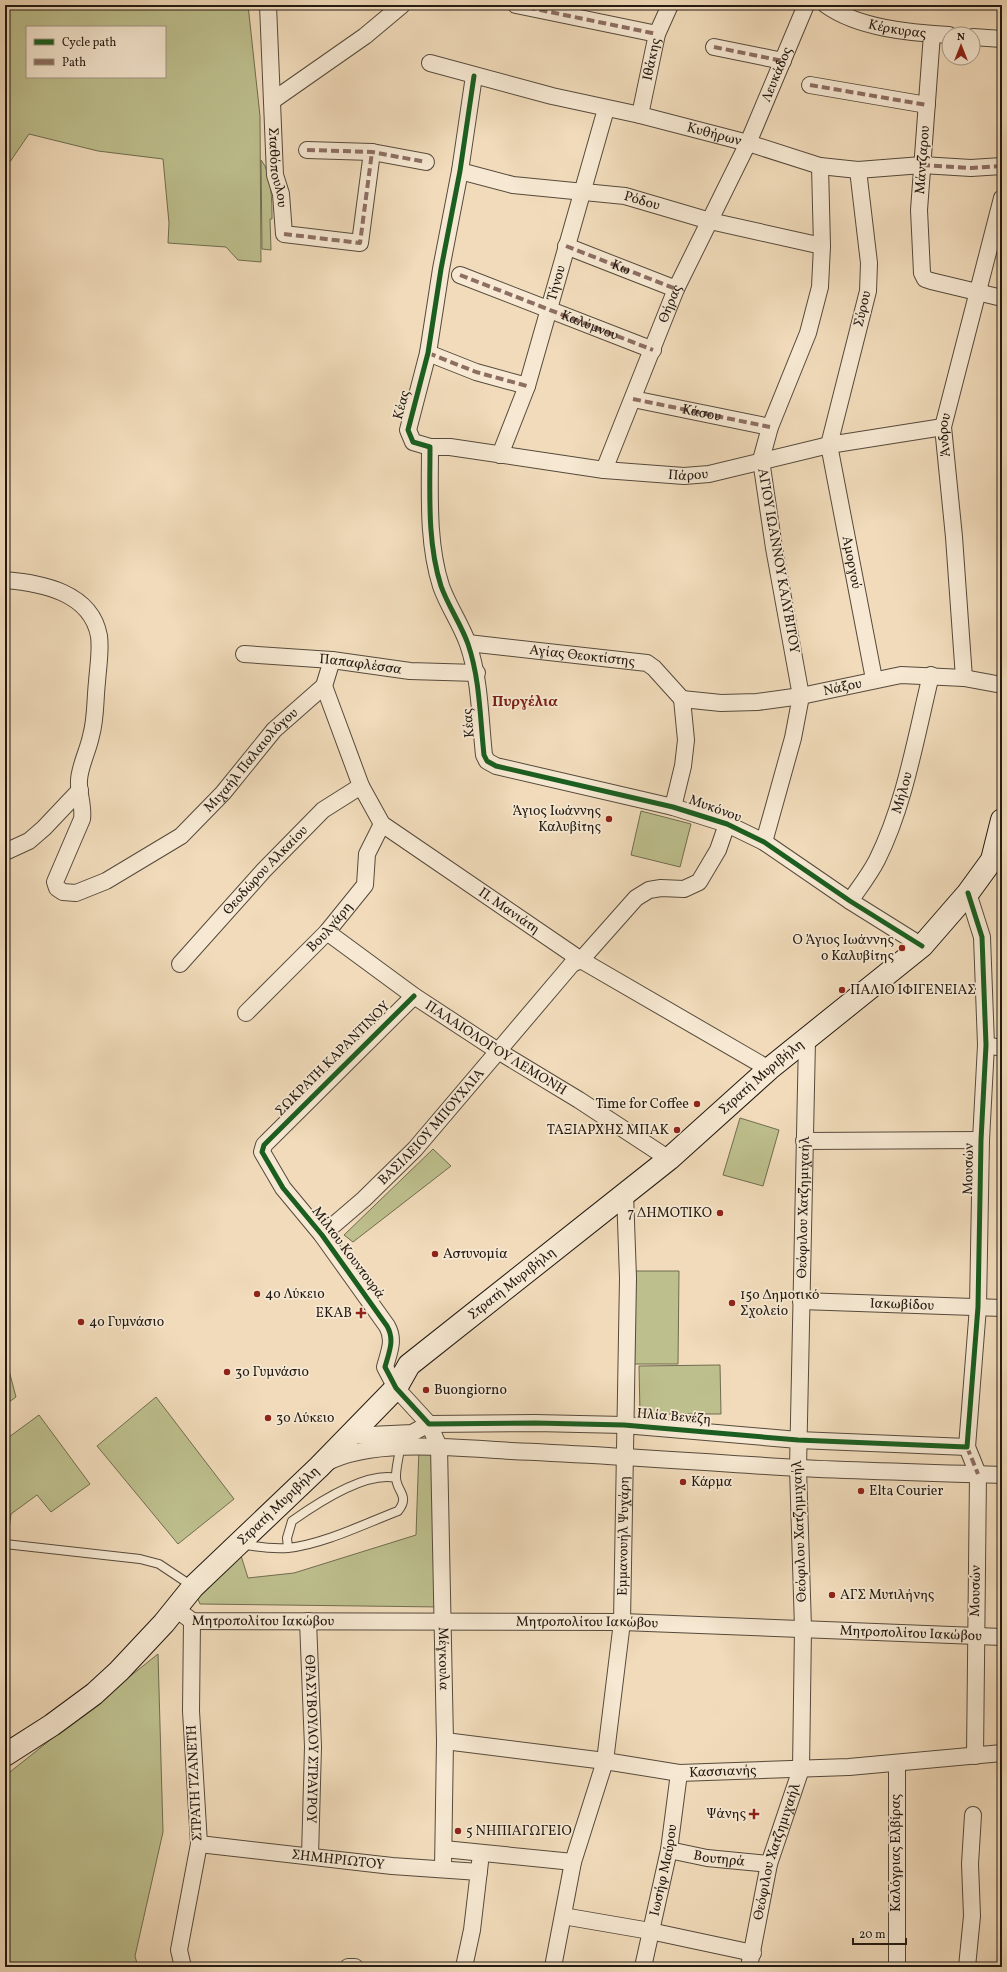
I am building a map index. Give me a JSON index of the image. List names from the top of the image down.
{
  "streets": {
    "main road": ["Στρατή Μυριβήλη"],
    "street": [
      "Κέρκυρας",
      "Ιθάκης",
      "Λευκάδος",
      "Κυθήρων",
      "Μάντζαρου",
      "Σταθόπουλου",
      "Ρόδου",
      "Κω",
      "Τήνου",
      "Θήρας",
      "Σύρου",
      "Καλύμνου",
      "Κέας",
      "Κάσου",
      "Άνδρου",
      "Πάρου",
      "ΑΓΙΟΥ ΙΩΑΝΝΟΥ ΚΑΛΥΒΙΤΟΥ",
      "Αμοργού",
      "Αγίας Θεοκτίστης",
      "Παπαφλέσσα",
      "Νάξου",
      "Μιχαήλ Παλαιολόγου",
      "Μήλου",
      "Μυκόνου",
      "Θεοδώρου Αλκαίου",
      "Π. Μανιάτη",
      "Βουλγάρη",
      "ΠΑΛΑΙΟΛΟΓΟΥ ΛΕΜΟΝΗ",
      "ΣΩΚΡΑΤΗ ΚΑΡΑΝΤΙΝΟΥ",
      "ΒΑΣΙΛΕΙΟΥ ΜΠΟΥΧΛΙΑ",
      "Μουσών",
      "Θεόφιλου Χατζημιχαήλ",
      "Μίλτου Κουντουρά",
      "Ιακωβίδου",
      "Ηλία Βενέζη",
      "Εμμανουήλ Ψυχάρη",
      "Μητροπολίτου Ιακώβου",
      "Μέγκουλα",
      "ΘΡΑΣΥΒΟΥΛΟΥ ΣΤΡΑΥΡΟΥ",
      "Κασσιανής",
      "ΣΤΡΑΤΗ ΤΖΑΝΕΤΗ",
      "Καλόγριας Ελβίρας",
      "Βουτηρά",
      "ΣΗΜΗΡΙΩΤΟΥ",
      "Ιωσήφ Μαύρου"
    ]
  },
  "crossings": [
    ["Κέρκυρας", "Μάντζαρου"],
    ["Ιθάκης", "Κυθήρων"],
    ["Λευκάδος", "Κυθήρων"],
    ["Λευκάδος", "Θήρας"],
    ["Κυθήρων", "Μάντζαρου"],
    ["Κυθήρων", "Τήνου"],
    ["Κυθήρων", "Θήρας"],
    ["Κυθήρων", "Σύρου"],
    ["Κυθήρων", "Κέας"],
    ["Κυθήρων", "ΑΓΙΟΥ ΙΩΑΝΝΟΥ ΚΑΛΥΒΙΤΟΥ"],
    ["Μάντζαρου", "Άνδρου"],
    ["Ρόδου", "Τήνου"],
    ["Ρόδου", "Θήρας"],
    ["Ρόδου", "Κέας"],
    ["Ρόδου", "ΑΓΙΟΥ ΙΩΑΝΝΟΥ ΚΑΛΥΒΙΤΟΥ"],
    ["Κω", "Τήνου"],
    ["Κω", "Θήρας"],
    ["Τήνου", "Καλύμνου"],
    ["Τήνου", "Πάρου"],
    ["Θήρας", "Καλύμνου"],
    ["Θήρας", "Κάσου"],
    ["Θήρας", "Πάρου"],
    ["Σύρου", "Πάρου"],
    ["Σύρου", "Αμοργού"],
    ["Κέας", "Πάρου"],
    ["Κέας", "Αγίας Θεοκτίστης"],
    ["Κέας", "Παπαφλέσσα"],
    ["Κέας", "Μυκόνου"],
    ["Κάσου", "ΑΓΙΟΥ ΙΩΑΝΝΟΥ ΚΑΛΥΒΙΤΟΥ"],
    ["Άνδρου", "Πάρου"],
    ["Άνδρου", "Νάξου"],
    ["Πάρου", "ΑΓΙΟΥ ΙΩΑΝΝΟΥ ΚΑΛΥΒΙΤΟΥ"],
    ["Πάρου", "Αμοργού"],
    ["ΑΓΙΟΥ ΙΩΑΝΝΟΥ ΚΑΛΥΒΙΤΟΥ", "Νάξου"],
    ["ΑΓΙΟΥ ΙΩΑΝΝΟΥ ΚΑΛΥΒΙΤΟΥ", "Μυκόνου"],
    ["Αμοργού", "Νάξου"],
    ["Αγίας Θεοκτίστης", "Νάξου"],
    ["Νάξου", "Μήλου"],
    ["Μιχαήλ Παλαιολόγου", "Π. Μανιάτη"],
    ["Μήλου", "Μυκόνου"],
    ["Μυκόνου", "Στρατή Μυριβήλη"],
    ["Μυκόνου", "ΒΑΣΙΛΕΙΟΥ ΜΠΟΥΧΛΙΑ"],
    ["Θεοδώρου Αλκαίου", "Π. Μανιάτη"],
    ["Π. Μανιάτη", "Βουλγάρη"],
    ["Π. Μανιάτη", "Στρατή Μυριβήλη"],
    ["Π. Μανιάτη", "ΒΑΣΙΛΕΙΟΥ ΜΠΟΥΧΛΙΑ"],
    ["Βουλγάρη", "ΠΑΛΑΙΟΛΟΓΟΥ ΛΕΜΟΝΗ"],
    ["ΠΑΛΑΙΟΛΟΓΟΥ ΛΕΜΟΝΗ", "ΣΩΚΡΑΤΗ ΚΑΡΑΝΤΙΝΟΥ"],
    ["ΠΑΛΑΙΟΛΟΓΟΥ ΛΕΜΟΝΗ", "Στρατή Μυριβήλη"],
    ["ΠΑΛΑΙΟΛΟΓΟΥ ΛΕΜΟΝΗ", "ΒΑΣΙΛΕΙΟΥ ΜΠΟΥΧΛΙΑ"],
    ["ΣΩΚΡΑΤΗ ΚΑΡΑΝΤΙΝΟΥ", "Μίλτου Κουντουρά"],
    ["Στρατή Μυριβήλη", "Μουσών"],
    ["Στρατή Μυριβήλη", "Θεόφιλου Χατζημιχαήλ"],
    ["Στρατή Μυριβήλη", "Μίλτου Κουντουρά"],
    ["Στρατή Μυριβήλη", "Εμμανουήλ Ψυχάρη"],
    ["Στρατή Μυριβήλη", "Μητροπολίτου Ιακώβου"],
    ["Στρατή Μυριβήλη", "ΣΤΡΑΤΗ ΤΖΑΝΕΤΗ"],
    ["ΒΑΣΙΛΕΙΟΥ ΜΠΟΥΧΛΙΑ", "Μίλτου Κουντουρά"],
    ["Μουσών", "Ιακωβίδου"],
    ["Μουσών", "Ηλία Βενέζη"],
    ["Μουσών", "Μητροπολίτου Ιακώβου"],
    ["Μουσών", "Κασσιανής"],
    ["Θεόφιλου Χατζημιχαήλ", "Ιακωβίδου"],
    ["Θεόφιλου Χατζημιχαήλ", "Ηλία Βενέζη"],
    ["Θεόφιλου Χατζημιχαήλ", "Μητροπολίτου Ιακώβου"],
    ["Θεόφιλου Χατζημιχαήλ", "Κασσιανής"],
    ["Θεόφιλου Χατζημιχαήλ", "Βουτηρά"],
    ["Ηλία Βενέζη", "Εμμανουήλ Ψυχάρη"],
    ["Εμμανουήλ Ψυχάρη", "Μητροπολίτου Ιακώβου"],
    ["Εμμανουήλ Ψυχάρη", "Κασσιανής"],
    ["Μητροπολίτου Ιακώβου", "Μέγκουλα"],
    ["Μητροπολίτου Ιακώβου", "ΘΡΑΣΥΒΟΥΛΟΥ ΣΤΡΑΥΡΟΥ"],
    ["Μητροπολίτου Ιακώβου", "ΣΤΡΑΤΗ ΤΖΑΝΕΤΗ"],
    ["Μέγκουλα", "Κασσιανής"],
    ["Μέγκουλα", "ΣΗΜΗΡΙΩΤΟΥ"],
    ["ΘΡΑΣΥΒΟΥΛΟΥ ΣΤΡΑΥΡΟΥ", "ΣΗΜΗΡΙΩΤΟΥ"],
    ["Κασσιανής", "Καλόγριας Ελβίρας"],
    ["Κασσιανής", "Ιωσήφ Μαύρου"],
    ["ΣΤΡΑΤΗ ΤΖΑΝΕΤΗ", "ΣΗΜΗΡΙΩΤΟΥ"],
    ["Βουτηρά", "Ιωσήφ Μαύρου"]
  ],
  "districts": ["Πυργέλια"],
  "places": {
    "other": [
      "Άγιος Ιωάννης Καλυβίτης",
      "Ο Άγιος Ιωάννης ο Καλυβίτης",
      "ΠΑΛΙΟ ΙΦΙΓΕΝΕΙΑΣ",
      "Time for Coffee",
      "ΤΑΞΙΑΡΧΗΣ ΜΠΑΚ",
      "7 ΔΗΜΟΤΙΚΟ",
      "Αστυνομία",
      "4ο Λύκειο",
      "15o Δημοτικό Σχολείο",
      "4ο Γυμνάσιο",
      "3ο Γυμνάσιο",
      "Buongiorno",
      "3ο Λύκειο",
      "Κάρμα",
      "Elta Courier",
      "ΑΓΣ Μυτιλήνης",
      "5 ΝΗΠΙΑΓΩΓΕΙΟ"
    ],
    "health": ["ΕΚΑΒ", "Ψάνης"]
  },
  "legend": ["Cycle path", "Path"],
  "scale_bar": "20 m",
  "north": "top"
}
